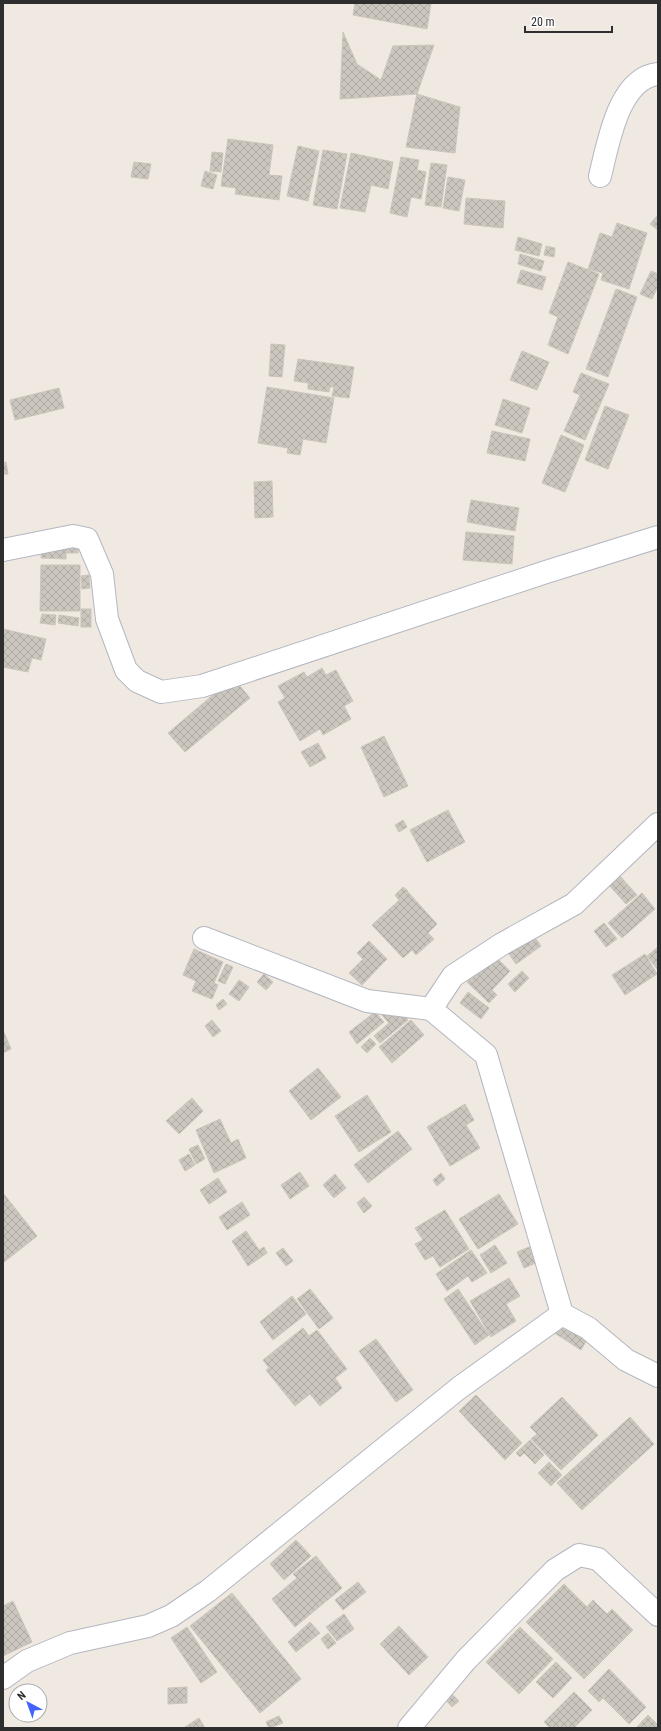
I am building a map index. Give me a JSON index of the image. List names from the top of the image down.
{
  "scale_bar": "20 m",
  "north": "top left"
}
